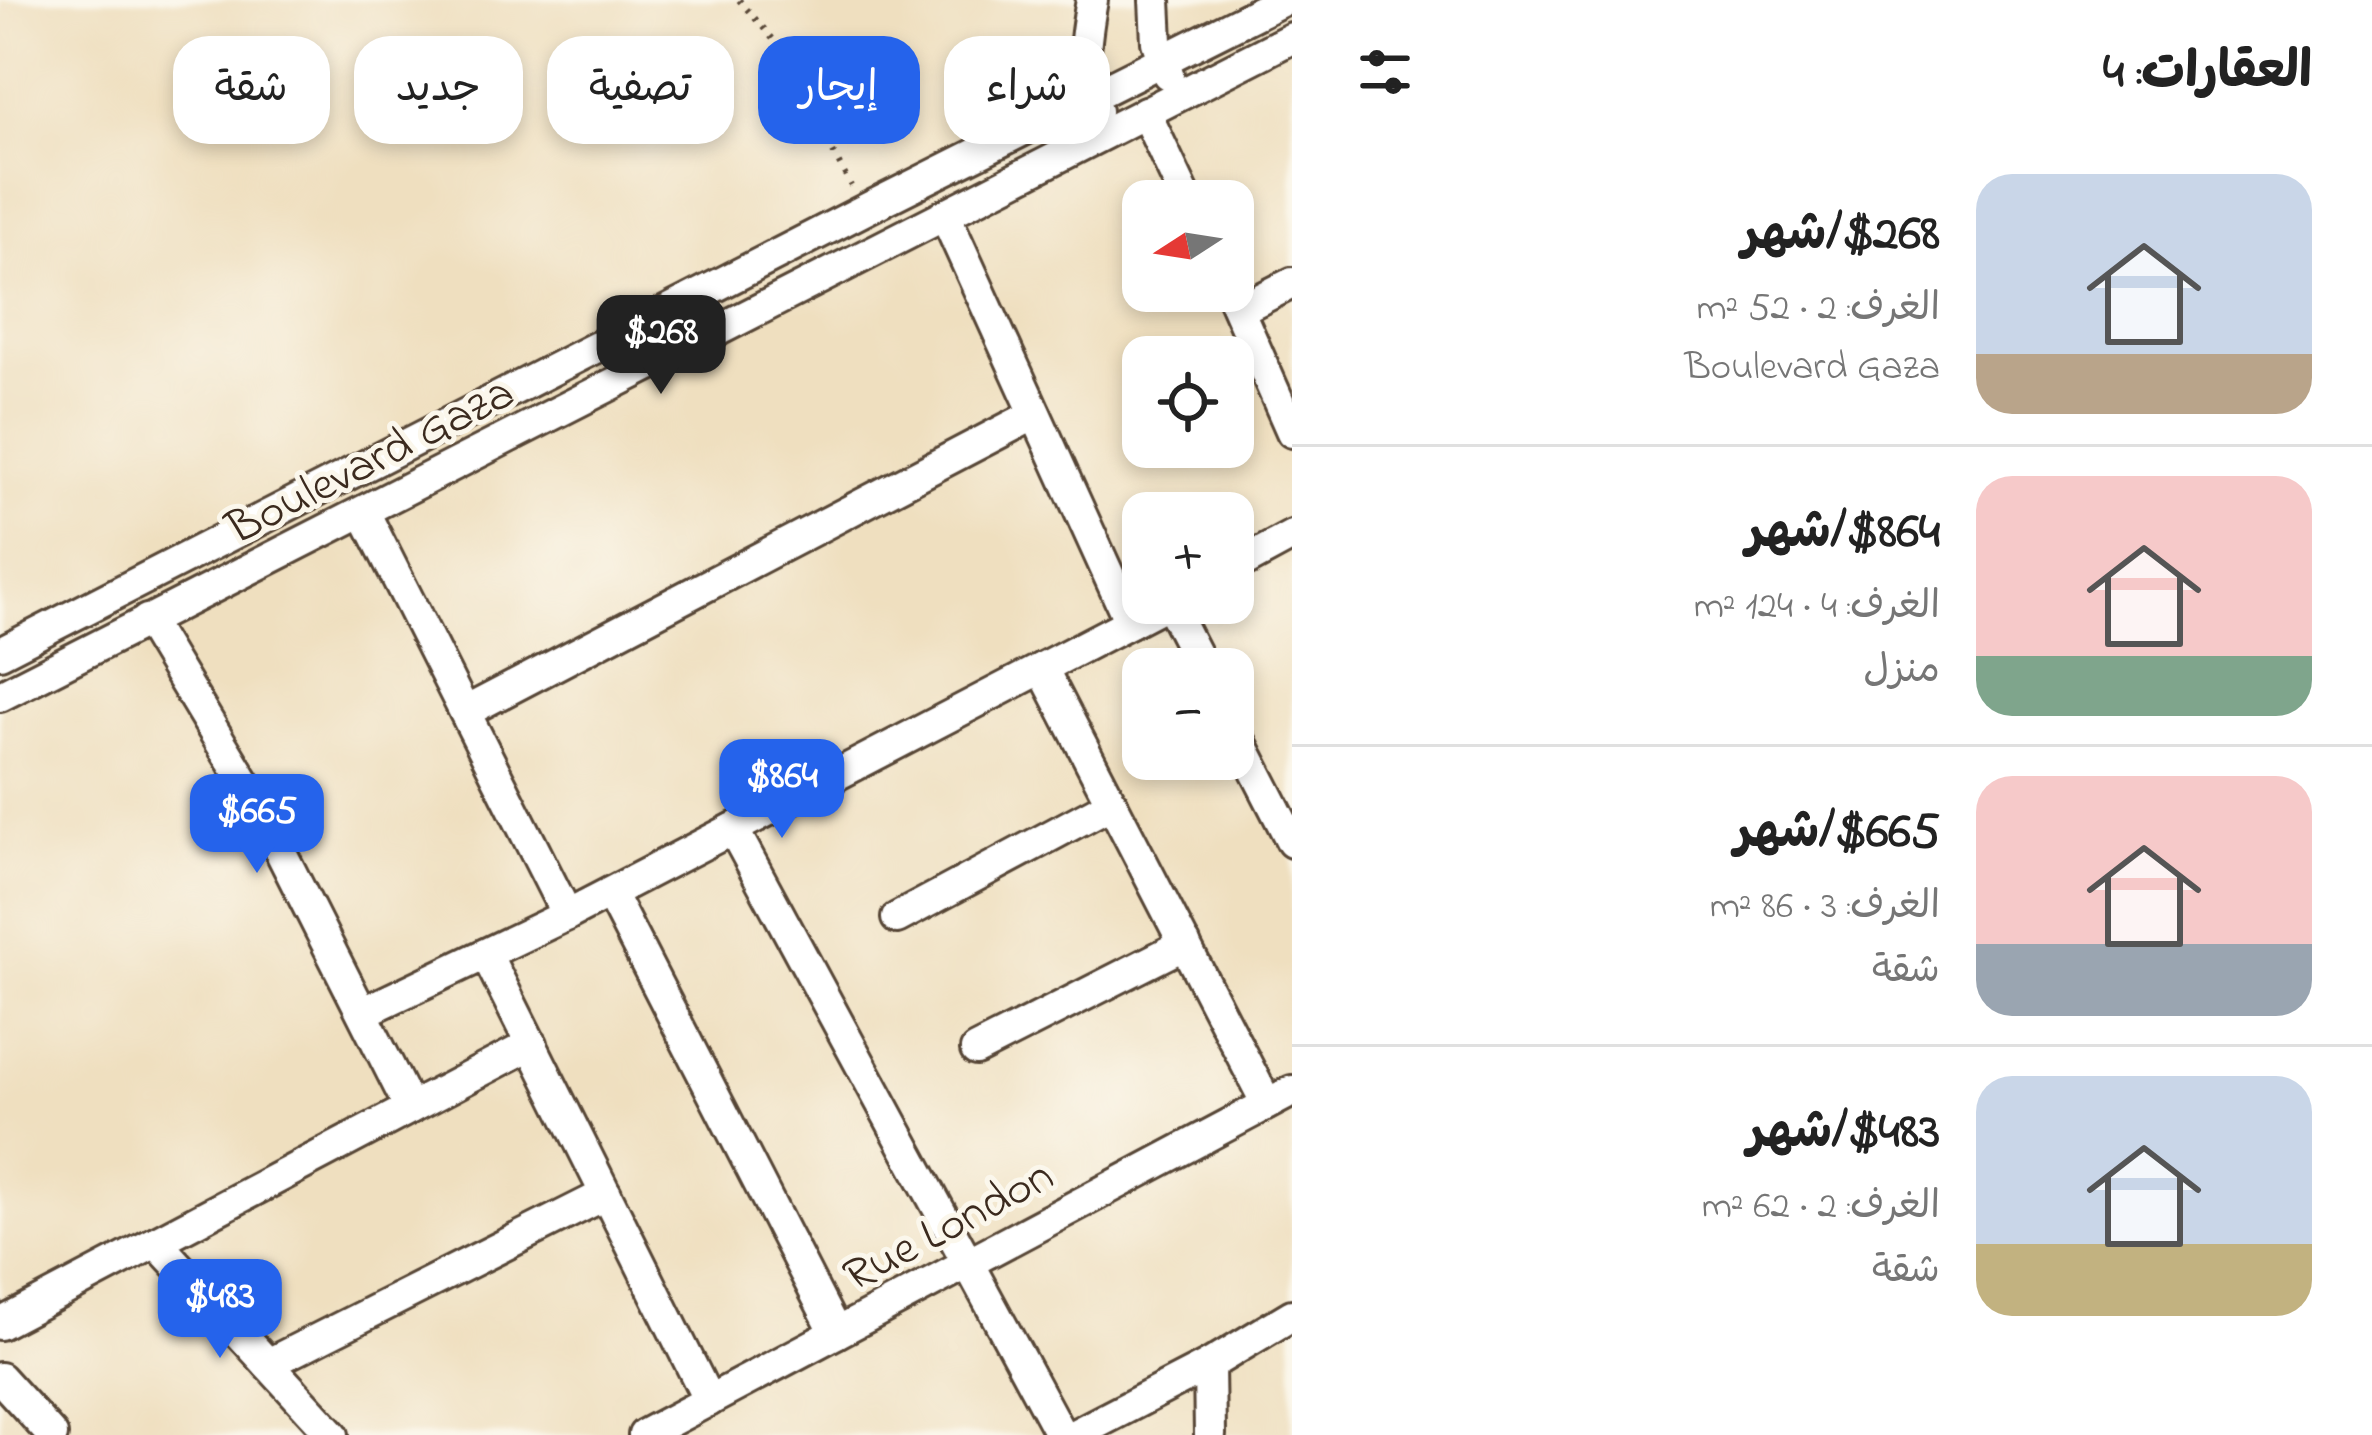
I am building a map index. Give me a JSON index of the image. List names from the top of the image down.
{
  "streets": {
    "street": ["Boulevard Gaza", "Rue London"]
  },
  "north": "left",
  "page": {
    "heading": "العقارات: 4",
    "chip": [
      "شراء",
      "إيجار",
      "تصفية",
      "جديد",
      "شقة"
    ],
    "list": [
      {
        "name": "$268/شهر",
        "note": "الغرف: 2 · 52 m² · Boulevard Gaza"
      },
      {
        "name": "$864/شهر",
        "note": "الغرف: 4 · 124 m² · منزل"
      },
      {
        "name": "$665/شهر",
        "note": "الغرف: 3 · 86 m² · شقة"
      },
      {
        "name": "$483/شهر",
        "note": "الغرف: 2 · 62 m² · شقة"
      }
    ],
    "map_buttons": ["+", "−"],
    "price": [
      "$268",
      "$864",
      "$665",
      "$483"
    ]
  }
}
